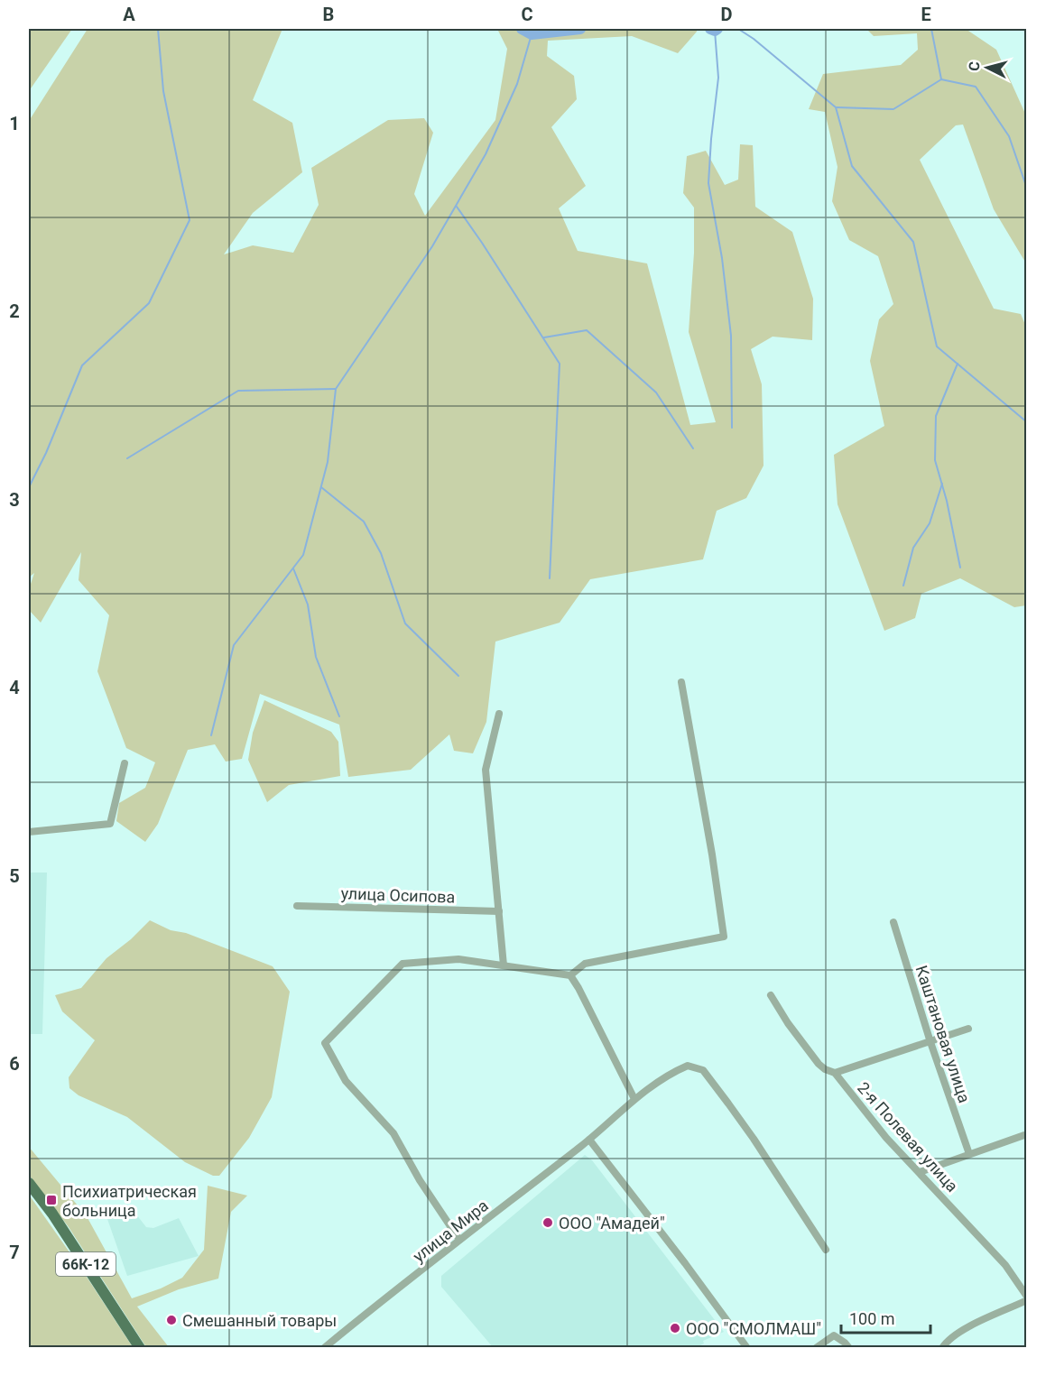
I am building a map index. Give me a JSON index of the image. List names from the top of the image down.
{
  "streets": {
    "main road": ["66К-12"],
    "street": [
      "улица Осипова",
      "Каштановая улица",
      "2-я Полевая улица",
      "улица Мира"
    ]
  },
  "places": {
    "transit": ["Психиатрическая больница"],
    "other": ["ООО \"Амадей\"", "Смешанный товары", "ООО \"СМОЛМАШ\""]
  },
  "scale_bar": "100 m",
  "north": "left",
  "grid": {
    "columns": [
      "A",
      "B",
      "C",
      "D",
      "E"
    ],
    "rows": [
      "1",
      "2",
      "3",
      "4",
      "5",
      "6",
      "7"
    ]
  }
}
